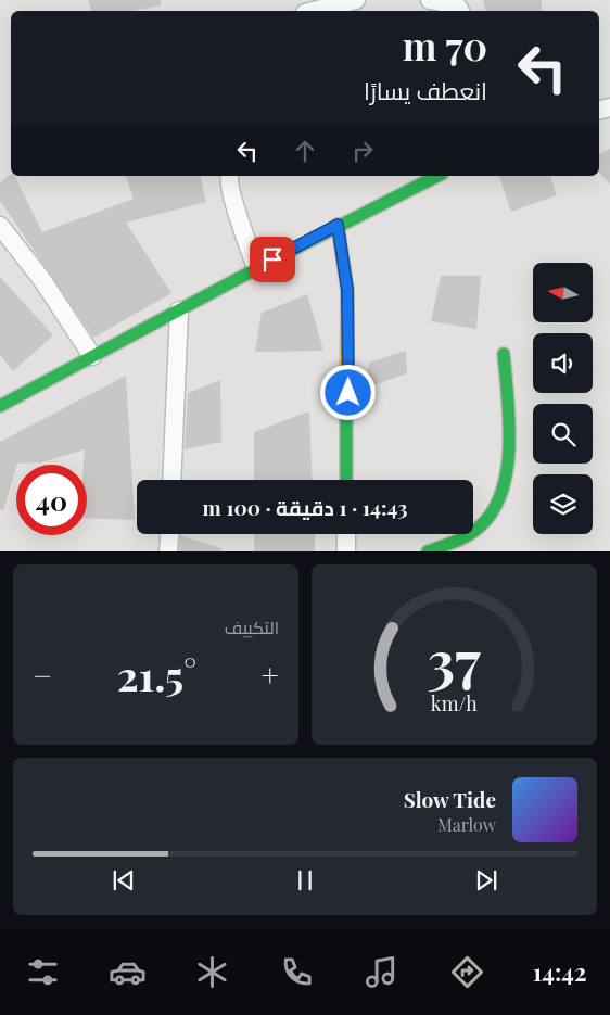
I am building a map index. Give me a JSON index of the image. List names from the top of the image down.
{
  "north": "left",
  "page": {
    "turn": ["70 m", "انعطف يسارًا"],
    "limit": "40",
    "trip": "14:43 · 1 دقيقة · 100 m",
    "tile": "التكييف",
    "heat": ["−", "21.5°", "+"],
    "song": ["Slow Tide", "Marlow"],
    "tabs": "14:42",
    "gauge": ["37", "km/h"]
  }
}
